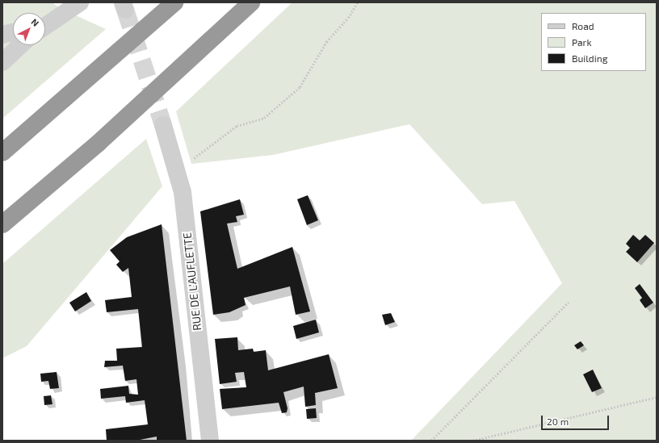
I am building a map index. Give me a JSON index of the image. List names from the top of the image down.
{
  "streets": {
    "street": ["RUE DE L'AUFLETTE"]
  },
  "legend": ["Road", "Park", "Building"],
  "scale_bar": "20 m",
  "north": "top right"
}
